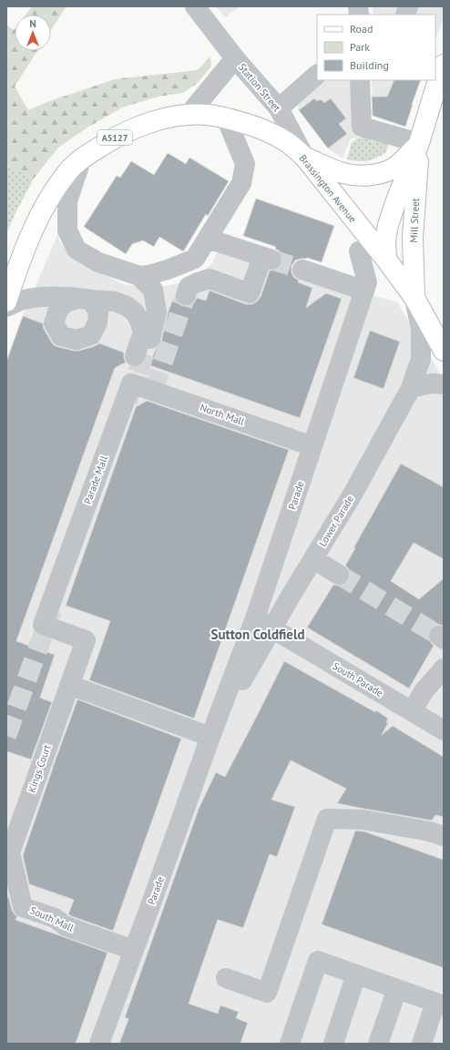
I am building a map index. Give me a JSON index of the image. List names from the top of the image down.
{
  "streets": {
    "main road": ["A5127", "Brassington Avenue", "Mill Street"],
    "street": [
      "Station Street",
      "North Mall",
      "Parade Mall",
      "Parade",
      "Lower Parade",
      "South Parade",
      "Kings Court",
      "South Mall"
    ]
  },
  "crossings": [
    ["Station Street", "Brassington Avenue"],
    ["Station Street", "Mill Street"],
    ["Brassington Avenue", "Mill Street"],
    ["Brassington Avenue", "Lower Parade"],
    ["Mill Street", "Lower Parade"],
    ["North Mall", "Parade Mall"],
    ["North Mall", "Parade"],
    ["Parade Mall", "Kings Court"],
    ["Parade", "Lower Parade"],
    ["Parade", "South Parade"],
    ["Parade", "South Mall"],
    ["Lower Parade", "South Parade"],
    ["Kings Court", "South Mall"]
  ],
  "districts": ["Sutton Coldfield"],
  "legend": ["Road", "Park", "Building"],
  "north": "top"
}
